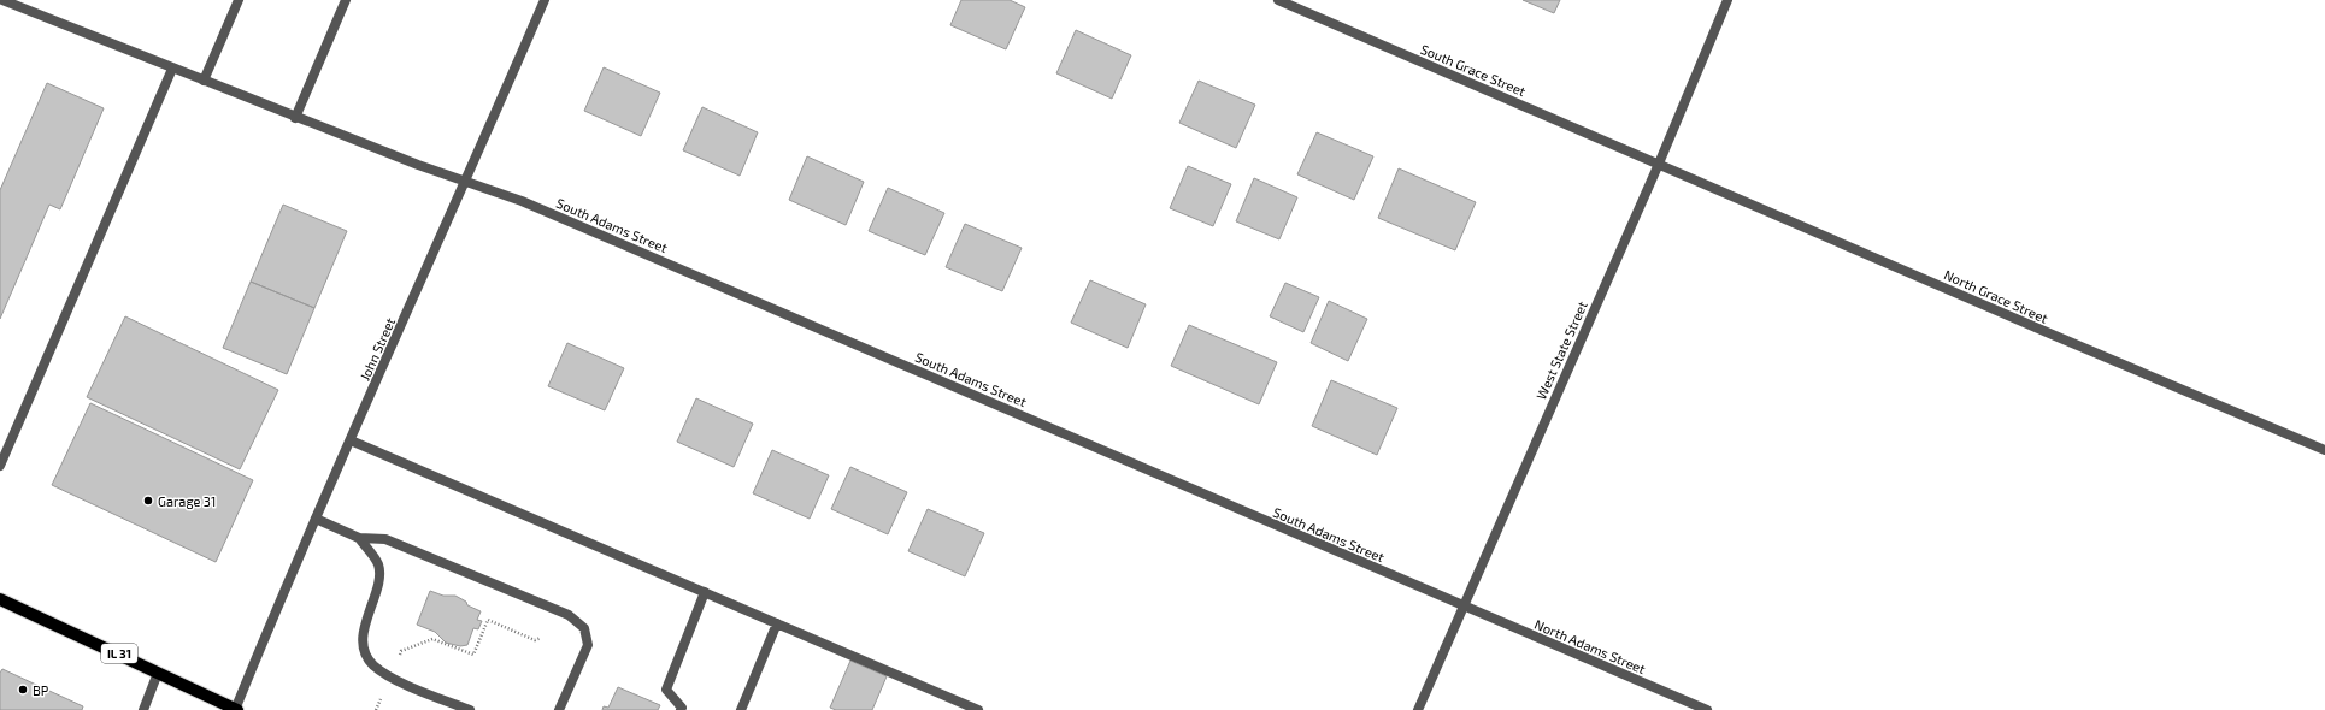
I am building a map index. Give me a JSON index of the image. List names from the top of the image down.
{
  "streets": {
    "main road": ["IL 31"],
    "street": [
      "South Grace Street",
      "South Adams Street",
      "North Grace Street",
      "John Street",
      "West State Street",
      "North Adams Street"
    ]
  },
  "crossings": [
    ["South Grace Street", "North Grace Street"],
    ["South Grace Street", "West State Street"],
    ["South Adams Street", "John Street"],
    ["South Adams Street", "West State Street"],
    ["South Adams Street", "North Adams Street"],
    ["North Grace Street", "West State Street"],
    ["John Street", "IL 31"],
    ["West State Street", "North Adams Street"]
  ],
  "places": ["Garage 31", "BP"]
}
